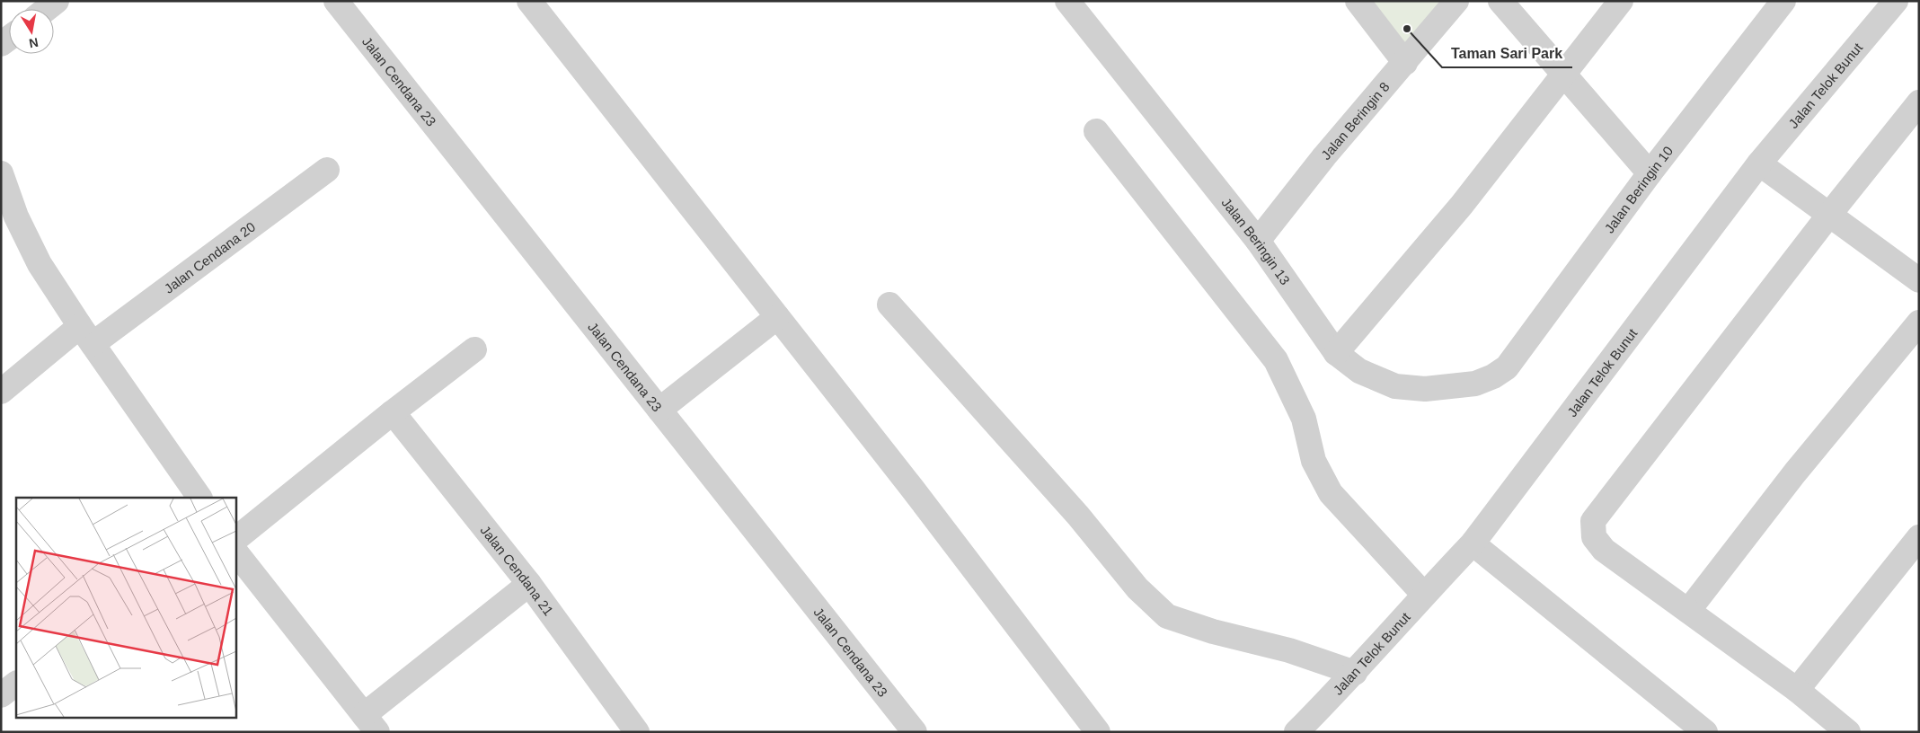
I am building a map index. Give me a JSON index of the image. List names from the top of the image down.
{
  "streets": {
    "street": [
      "Jalan Cendana 23",
      "Jalan Telok Bunut",
      "Jalan Beringin 8",
      "Jalan Beringin 10",
      "Jalan Beringin 13",
      "Jalan Cendana 20",
      "Jalan Cendana 21"
    ]
  },
  "crossings": [
    ["Jalan Beringin 8", "Jalan Beringin 13"],
    ["Jalan Beringin 10", "Jalan Beringin 13"]
  ],
  "places": ["Taman Sari Park"],
  "north": "bottom"
}
